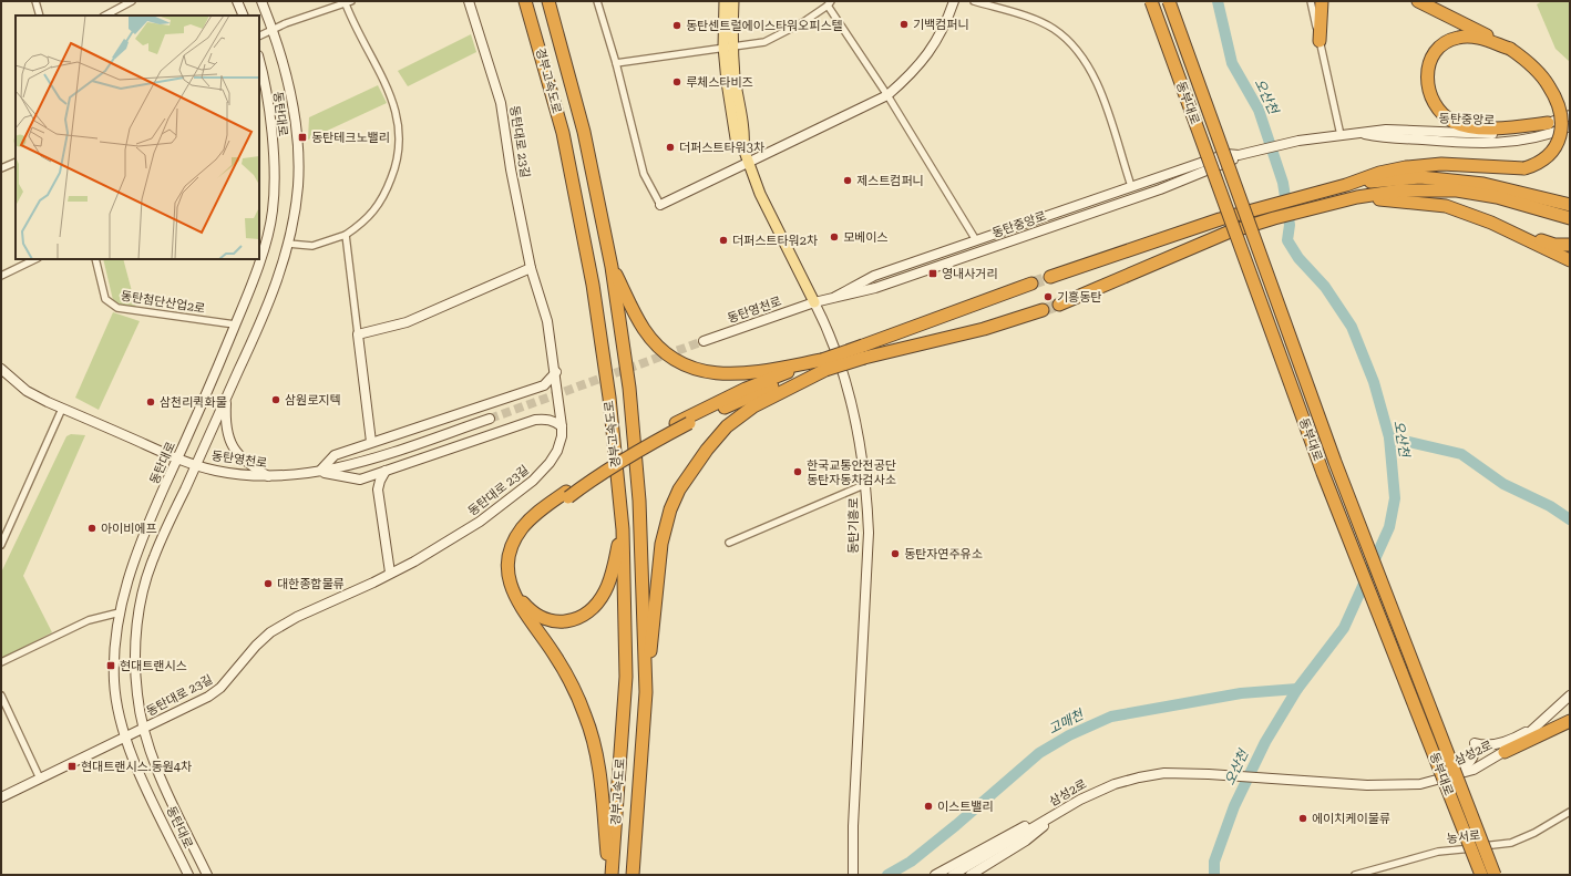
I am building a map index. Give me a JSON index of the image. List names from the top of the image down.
{
  "streets": {
    "highway": ["경부고속도로", "동부대로"],
    "main road": ["동탄기흥로"],
    "street": [
      "동탄대로",
      "동탄중앙로",
      "동탄대로 23길",
      "동탄첨단산업2로",
      "동탄영천로",
      "삼성2로",
      "농서로"
    ]
  },
  "crossings": [
    ["동탄대로", "동탄대로 23길"],
    ["동탄대로", "동탄첨단산업2로"],
    ["동탄대로", "동탄영천로"],
    ["동탄중앙로", "동탄영천로"],
    ["동탄중앙로", "동탄기흥로"],
    ["동탄영천로", "동탄기흥로"]
  ],
  "water": ["오산천", "고매천"],
  "places": {
    "other": [
      "기백컴퍼니",
      "동탄센트럴에이스타워오피스텔",
      "루체스타비즈",
      "더퍼스트타워3차",
      "제스트컴퍼니",
      "모베이스",
      "더퍼스트타워2차",
      "기흥동탄",
      "삼원로지텍",
      "삼천리퀵화물",
      "한국교통안전공단 동탄자동차검사소",
      "아이비에프",
      "동탄자연주유소",
      "대한종합물류",
      "이스트밸리",
      "에이치케이물류"
    ],
    "transit": [
      "동탄테크노밸리",
      "영내사거리",
      "현대트랜시스",
      "현대트랜시스.동원4차"
    ]
  }
}
